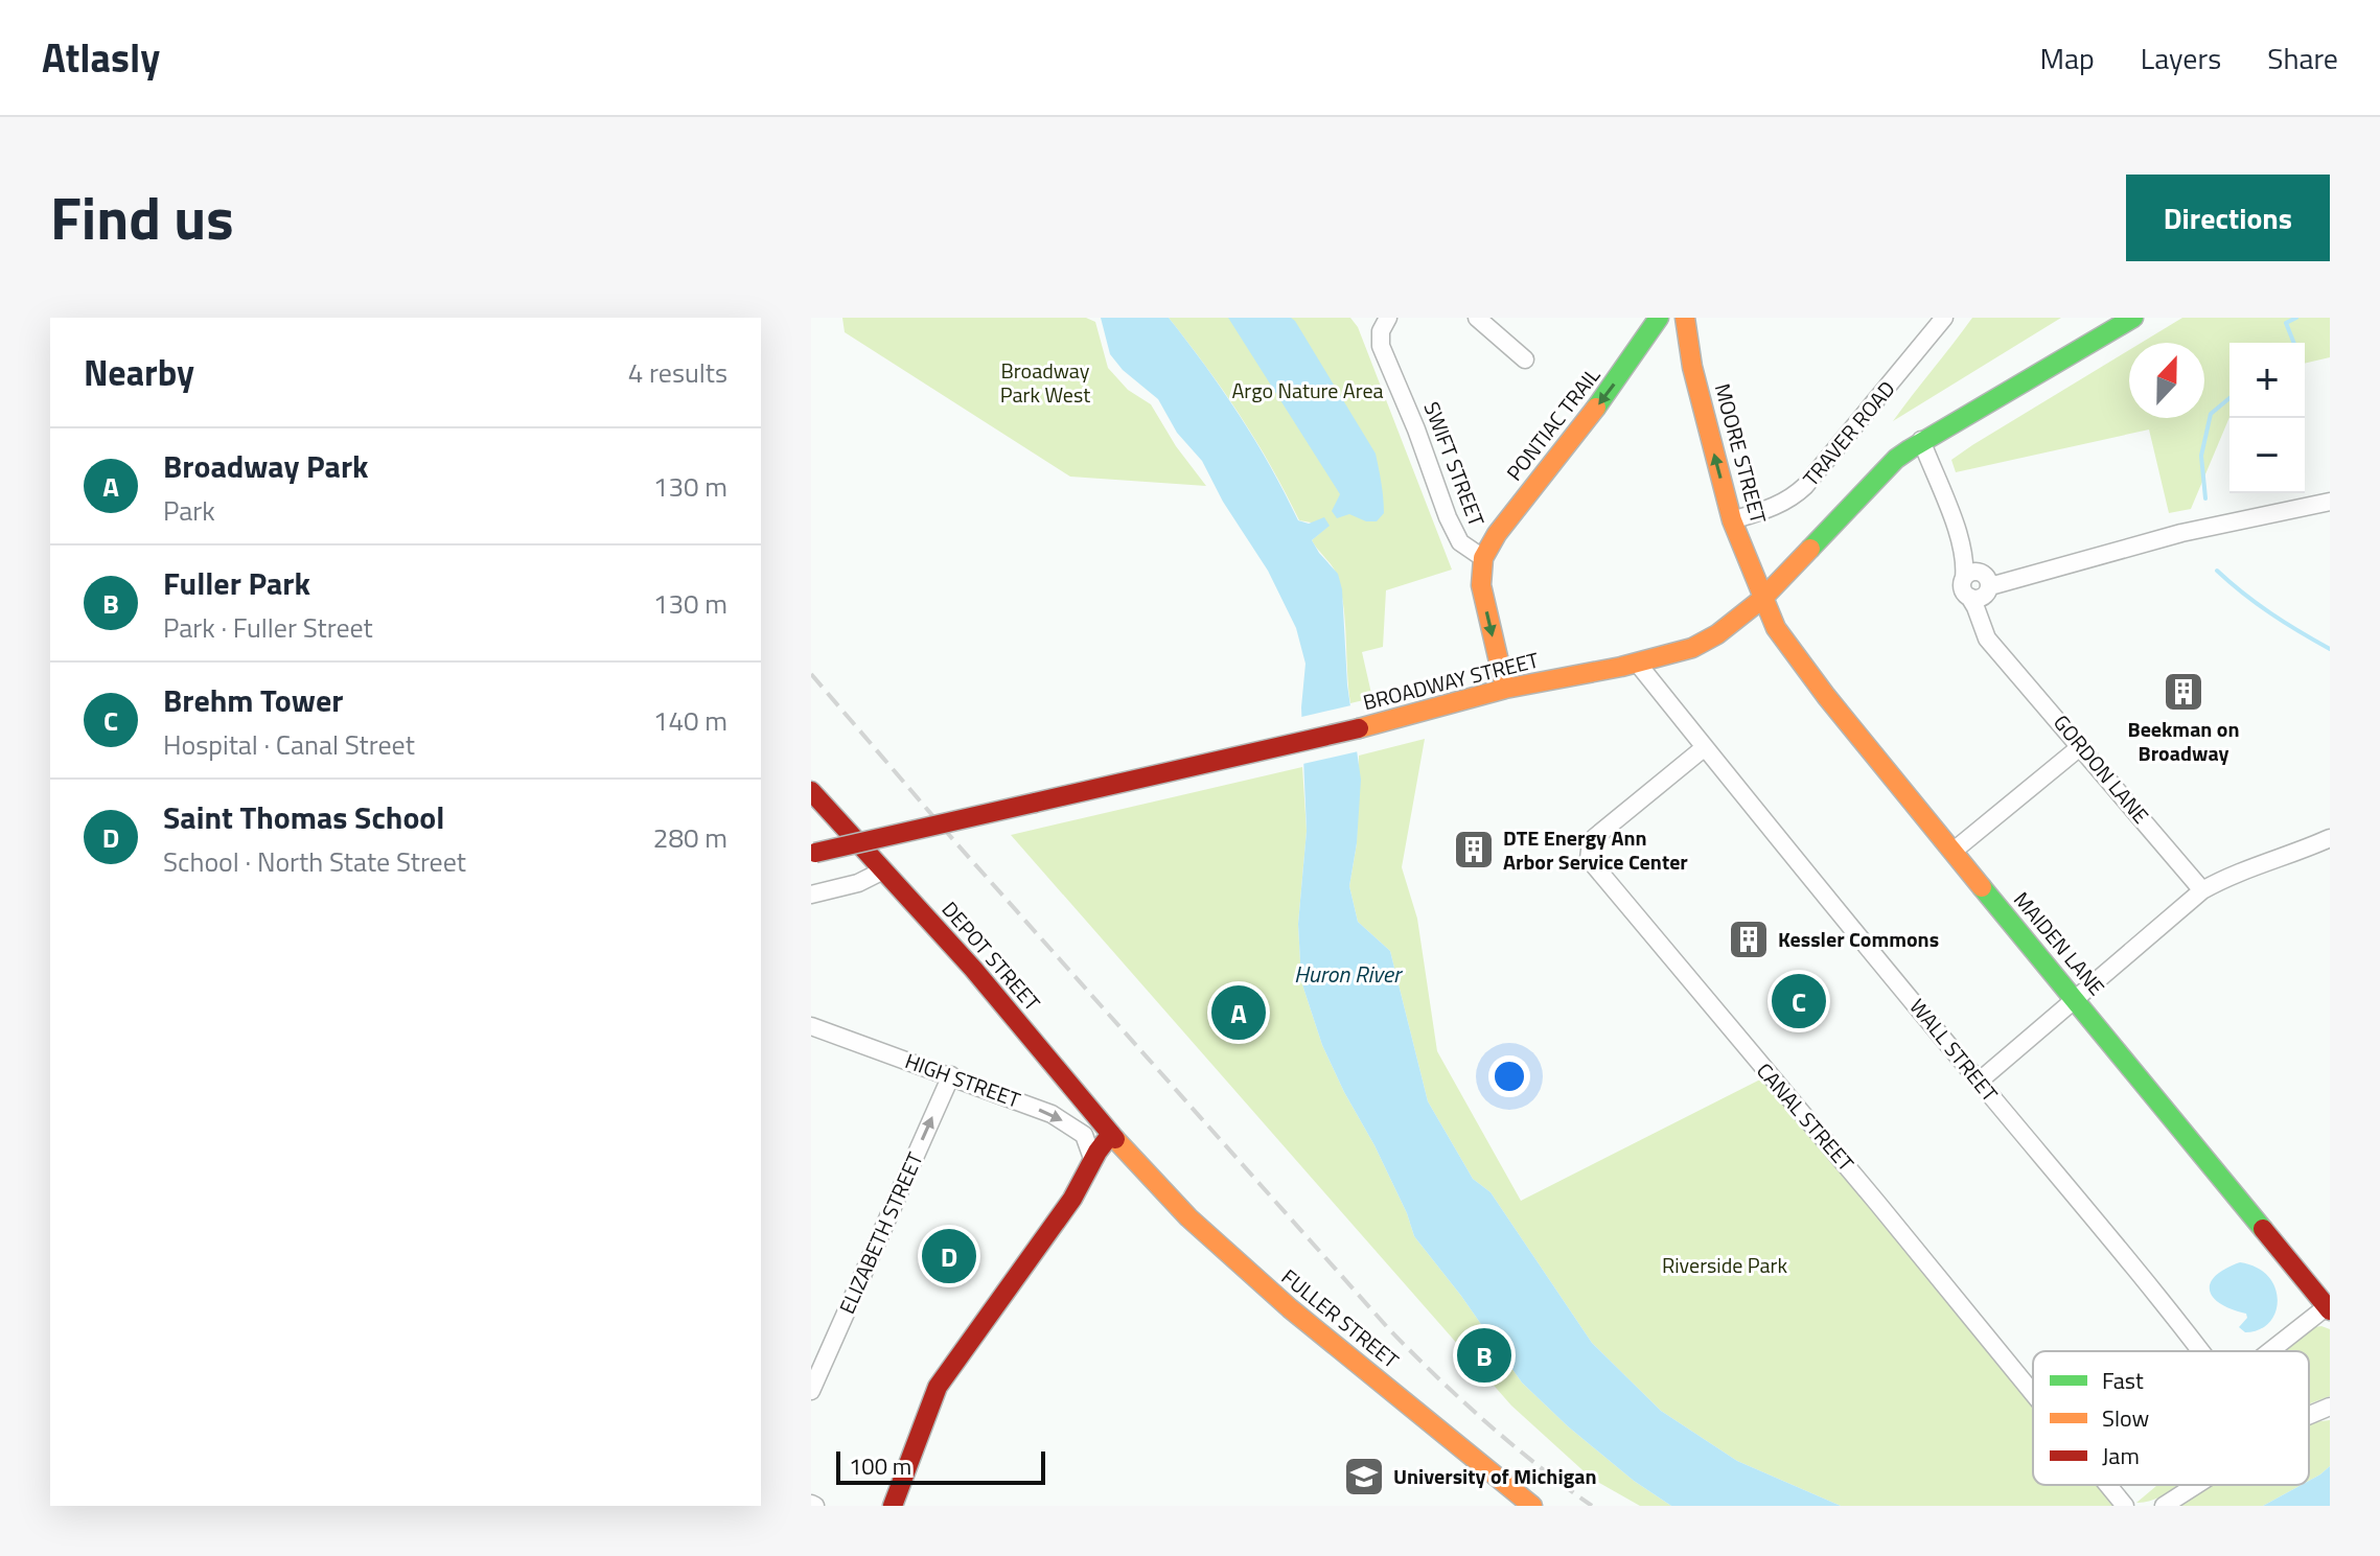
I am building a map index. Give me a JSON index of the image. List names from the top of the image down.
{
  "streets": {
    "main road": [
      "PONTIAC TRAIL",
      "MOORE STREET",
      "BROADWAY STREET",
      "MAIDEN LANE",
      "DEPOT STREET",
      "FULLER STREET"
    ],
    "street": [
      "TRAVER ROAD",
      "SWIFT STREET",
      "GORDON LANE",
      "WALL STREET",
      "HIGH STREET",
      "CANAL STREET",
      "ELIZABETH STREET"
    ]
  },
  "crossings": [
    ["PONTIAC TRAIL", "SWIFT STREET"],
    ["TRAVER ROAD", "MOORE STREET"],
    ["MOORE STREET", "BROADWAY STREET"],
    ["MOORE STREET", "MAIDEN LANE"],
    ["BROADWAY STREET", "MAIDEN LANE"],
    ["BROADWAY STREET", "WALL STREET"],
    ["DEPOT STREET", "HIGH STREET"],
    ["DEPOT STREET", "FULLER STREET"],
    ["WALL STREET", "CANAL STREET"],
    ["HIGH STREET", "ELIZABETH STREET"],
    ["HIGH STREET", "FULLER STREET"]
  ],
  "one_way": [
    "PONTIAC TRAIL",
    "MOORE STREET",
    "HIGH STREET",
    "ELIZABETH STREET"
  ],
  "water": ["Huron River"],
  "parks": ["Broadway Park West", "Argo Nature Area", "Riverside Park"],
  "places": {
    "building": ["Beekman on Broadway", "DTE Energy Ann Arbor Service Center", "Kessler Commons"],
    "school or university": ["University of Michigan"]
  },
  "legend": ["Fast", "Slow", "Jam"],
  "scale_bar": "100 m",
  "north": "top",
  "page": {
    "header": "Atlasly",
    "nav": ["Map", "Layers", "Share"],
    "title": "Find us",
    "buttons": "Directions",
    "heading": ["Nearby", "4 results"],
    "map_buttons": ["+", "−"],
    "list": [
      {
        "mark": "A",
        "name": "Broadway Park",
        "note": "Park",
        "value": "130 m"
      },
      {
        "mark": "B",
        "name": "Fuller Park",
        "note": "Park · Fuller Street",
        "value": "130 m"
      },
      {
        "mark": "C",
        "name": "Brehm Tower",
        "note": "Hospital · Canal Street",
        "value": "140 m"
      },
      {
        "mark": "D",
        "name": "Saint Thomas School",
        "note": "School · North State Street",
        "value": "280 m"
      }
    ],
    "pins": [
      "C",
      "A",
      "D",
      "B"
    ],
    "scale": "100 m"
  }
}
